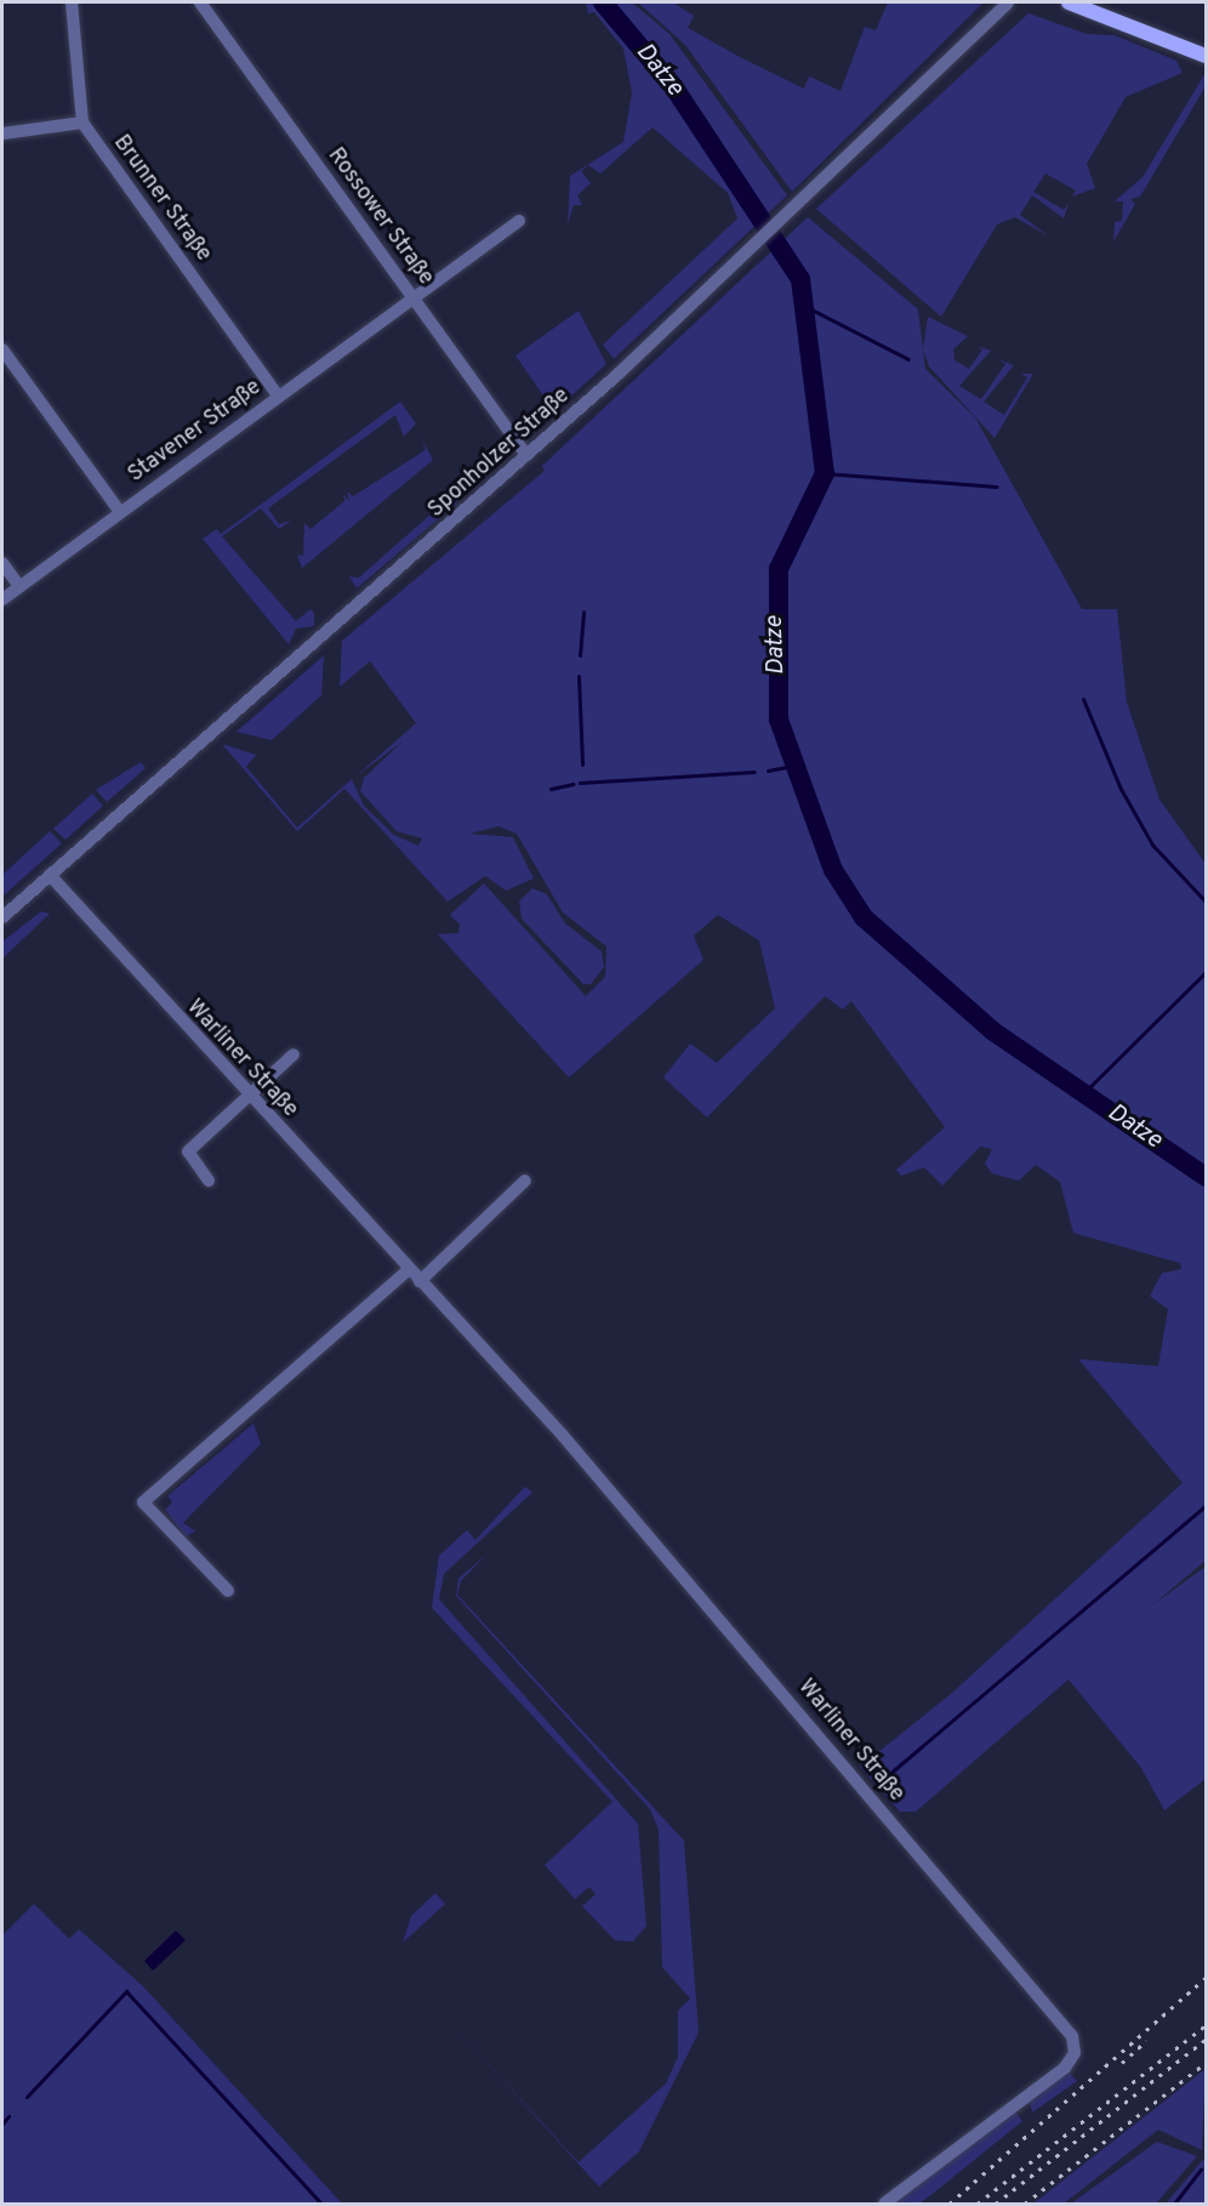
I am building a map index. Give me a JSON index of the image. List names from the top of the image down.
{
  "streets": {
    "street": [
      "Brunner Straße",
      "Rossower Straße",
      "Stavener Straße",
      "Sponholzer Straße",
      "Warliner Straße"
    ]
  },
  "crossings": [
    ["Brunner Straße", "Stavener Straße"],
    ["Rossower Straße", "Stavener Straße"],
    ["Rossower Straße", "Sponholzer Straße"],
    ["Sponholzer Straße", "Warliner Straße"]
  ],
  "water": ["Datze"]
}
